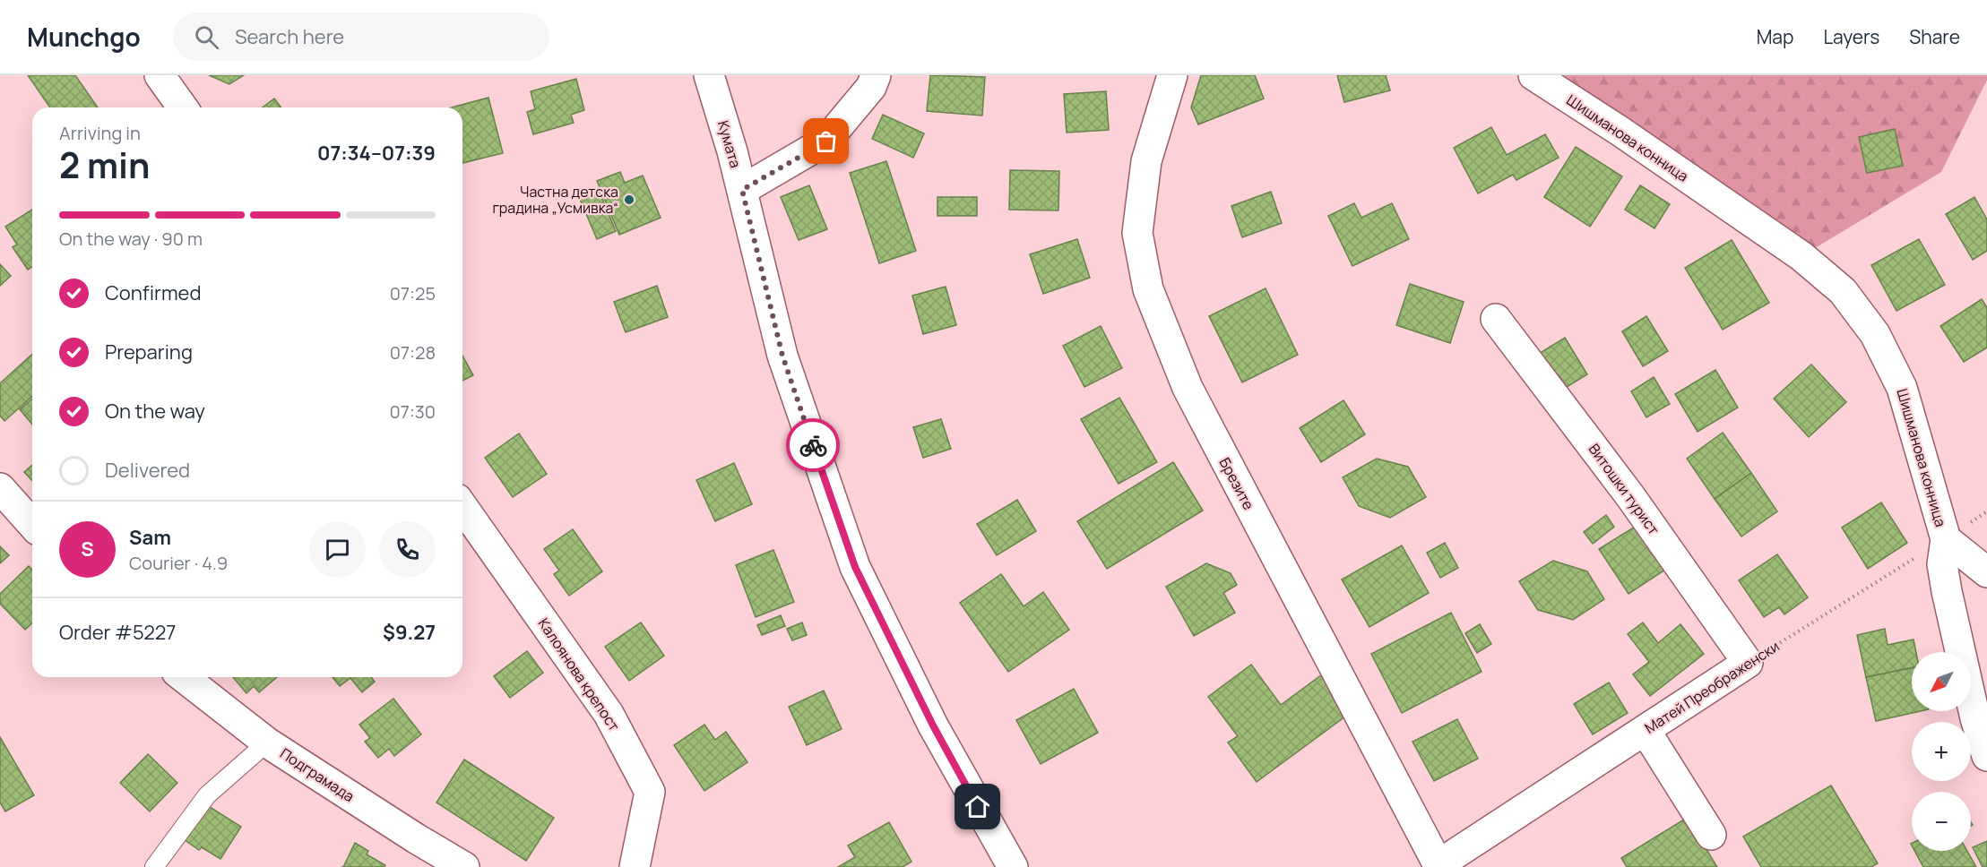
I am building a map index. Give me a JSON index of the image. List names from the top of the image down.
{
  "streets": {
    "street": [
      "Шишманова конница",
      "Кумата",
      "Брезите",
      "Витошки турист",
      "Калоянова крепост",
      "Матей Преображенски",
      "Подграмада"
    ]
  },
  "crossings": [
    ["Шишманова конница", "Матей Преображенски"],
    ["Брезите", "Матей Преображенски"],
    ["Витошки турист", "Матей Преображенски"]
  ],
  "places": ["Частна детска градина „Усмивка“"],
  "north": "bottom left",
  "page": {
    "header": "Munchgo",
    "search": "Search here",
    "nav": ["Map", "Layers", "Share"],
    "heading": ["2 min", "Arriving in", "07:34–07:39"],
    "panel": [
      "Sam",
      "Courier · 4.9",
      "Order #5227",
      "$9.27"
    ],
    "bar": "On the way · 90 m",
    "list": [
      ["Confirmed", "07:25"],
      ["Preparing", "07:28"],
      ["On the way", "07:30"],
      "Delivered"
    ],
    "round": "S",
    "map_buttons": ["+", "−"]
  }
}
